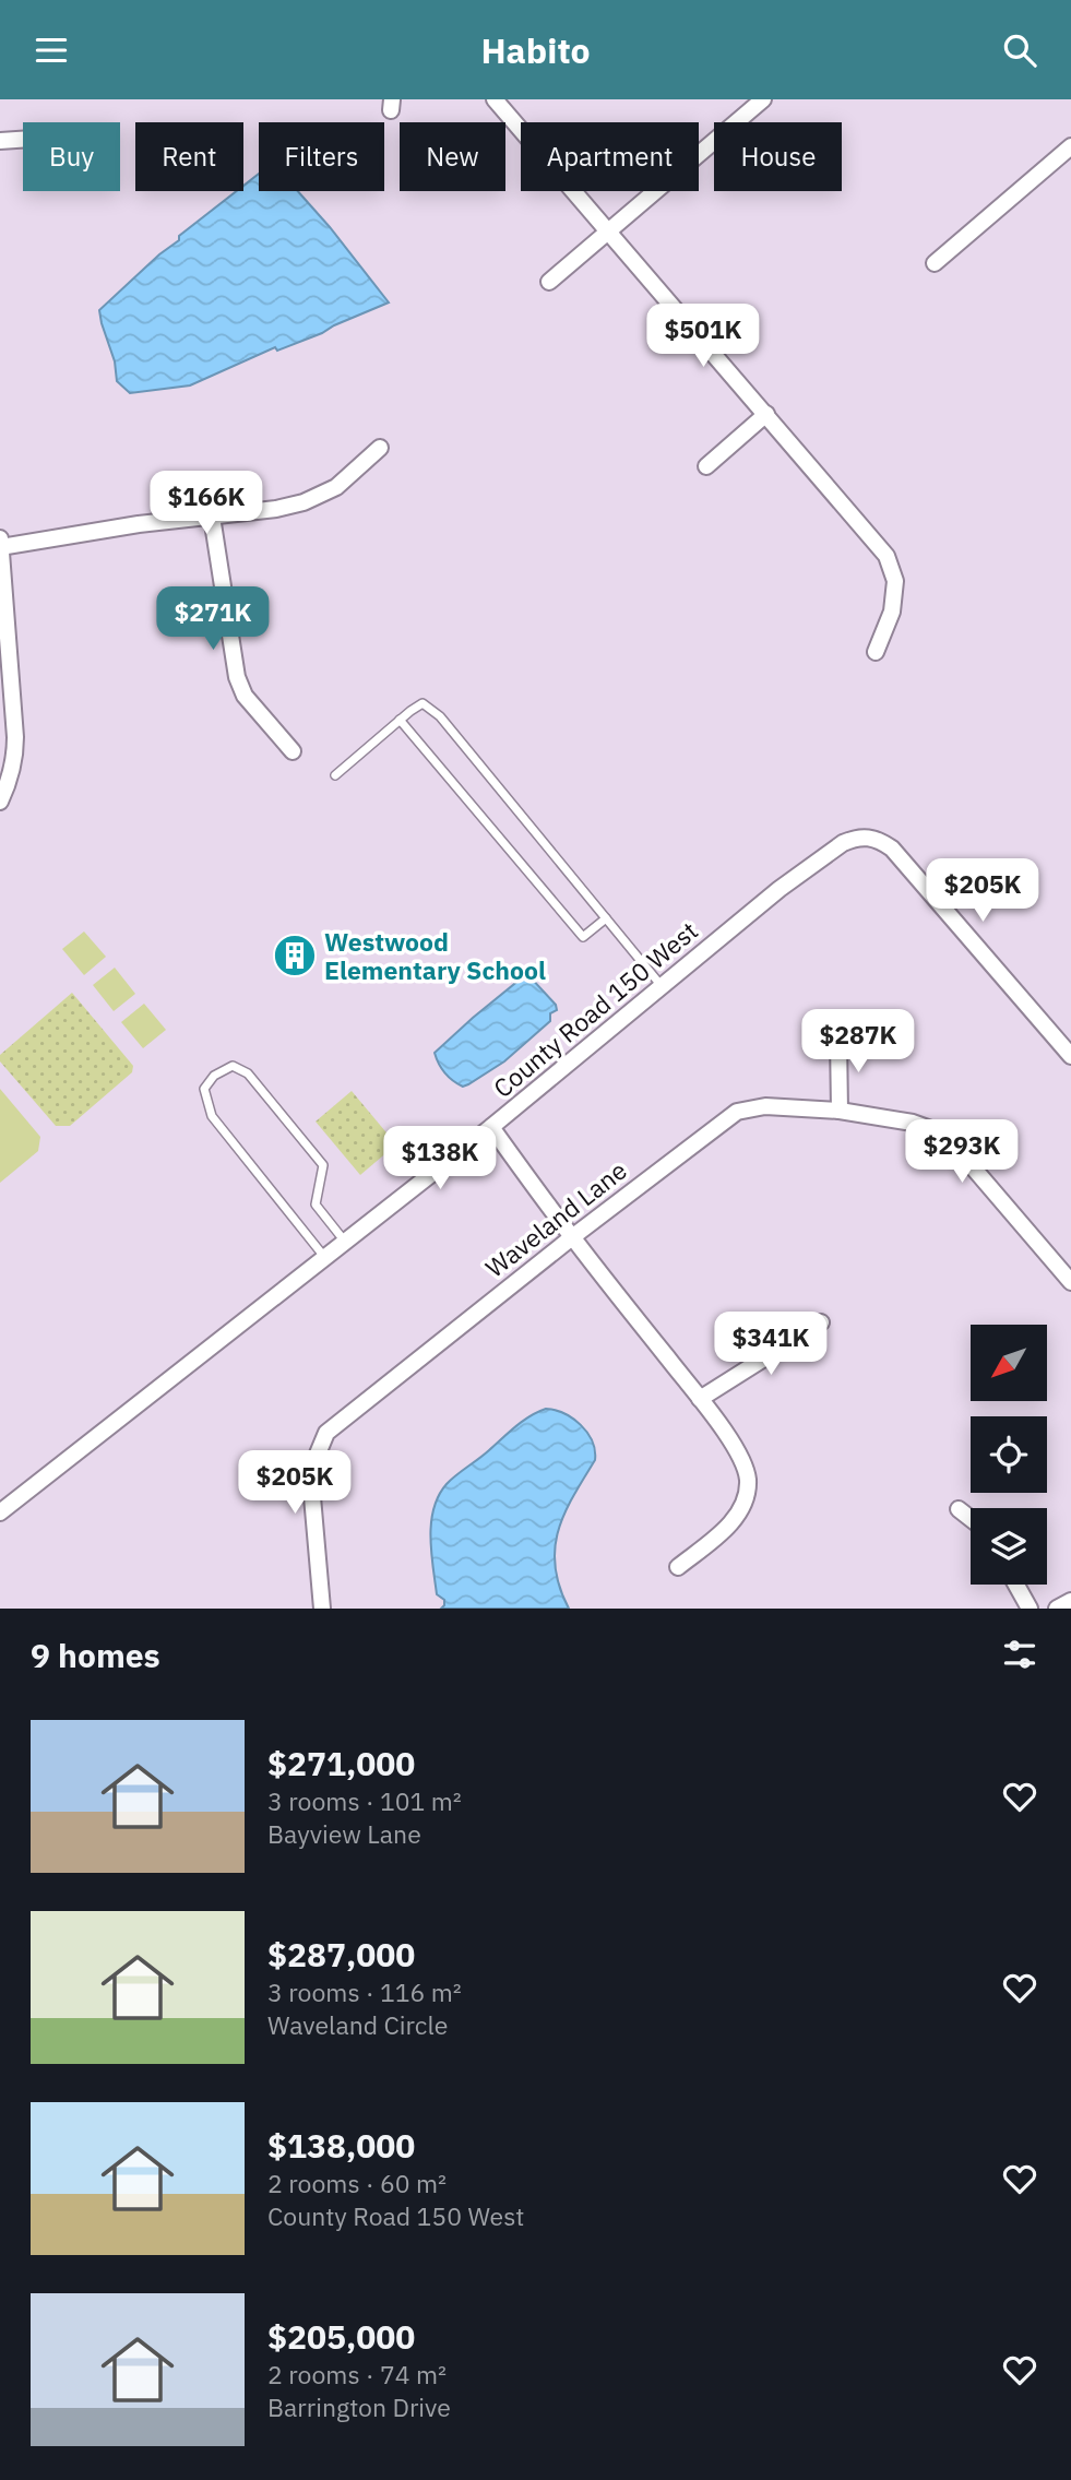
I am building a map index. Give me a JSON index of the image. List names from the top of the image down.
{
  "streets": {
    "street": ["County Road 150 West", "Waveland Lane"]
  },
  "places": {
    "building": ["Westwood Elementary School"]
  },
  "north": "bottom left",
  "page": {
    "header": "Habito",
    "chip": [
      "Buy",
      "Rent",
      "Filters",
      "New",
      "Apartment",
      "House"
    ],
    "price": [
      "$501K",
      "$166K",
      "$271K",
      "$205K",
      "$287K",
      "$293K",
      "$138K",
      "$341K",
      "$205K"
    ],
    "heading": "9 homes",
    "list": [
      {
        "name": "$271,000",
        "note": "3 rooms · 101 m² · Bayview Lane"
      },
      {
        "name": "$287,000",
        "note": "3 rooms · 116 m² · Waveland Circle"
      },
      {
        "name": "$138,000",
        "note": "2 rooms · 60 m² · County Road 150 West"
      },
      {
        "name": "$205,000",
        "note": "2 rooms · 74 m² · Barrington Drive"
      }
    ]
  }
}
